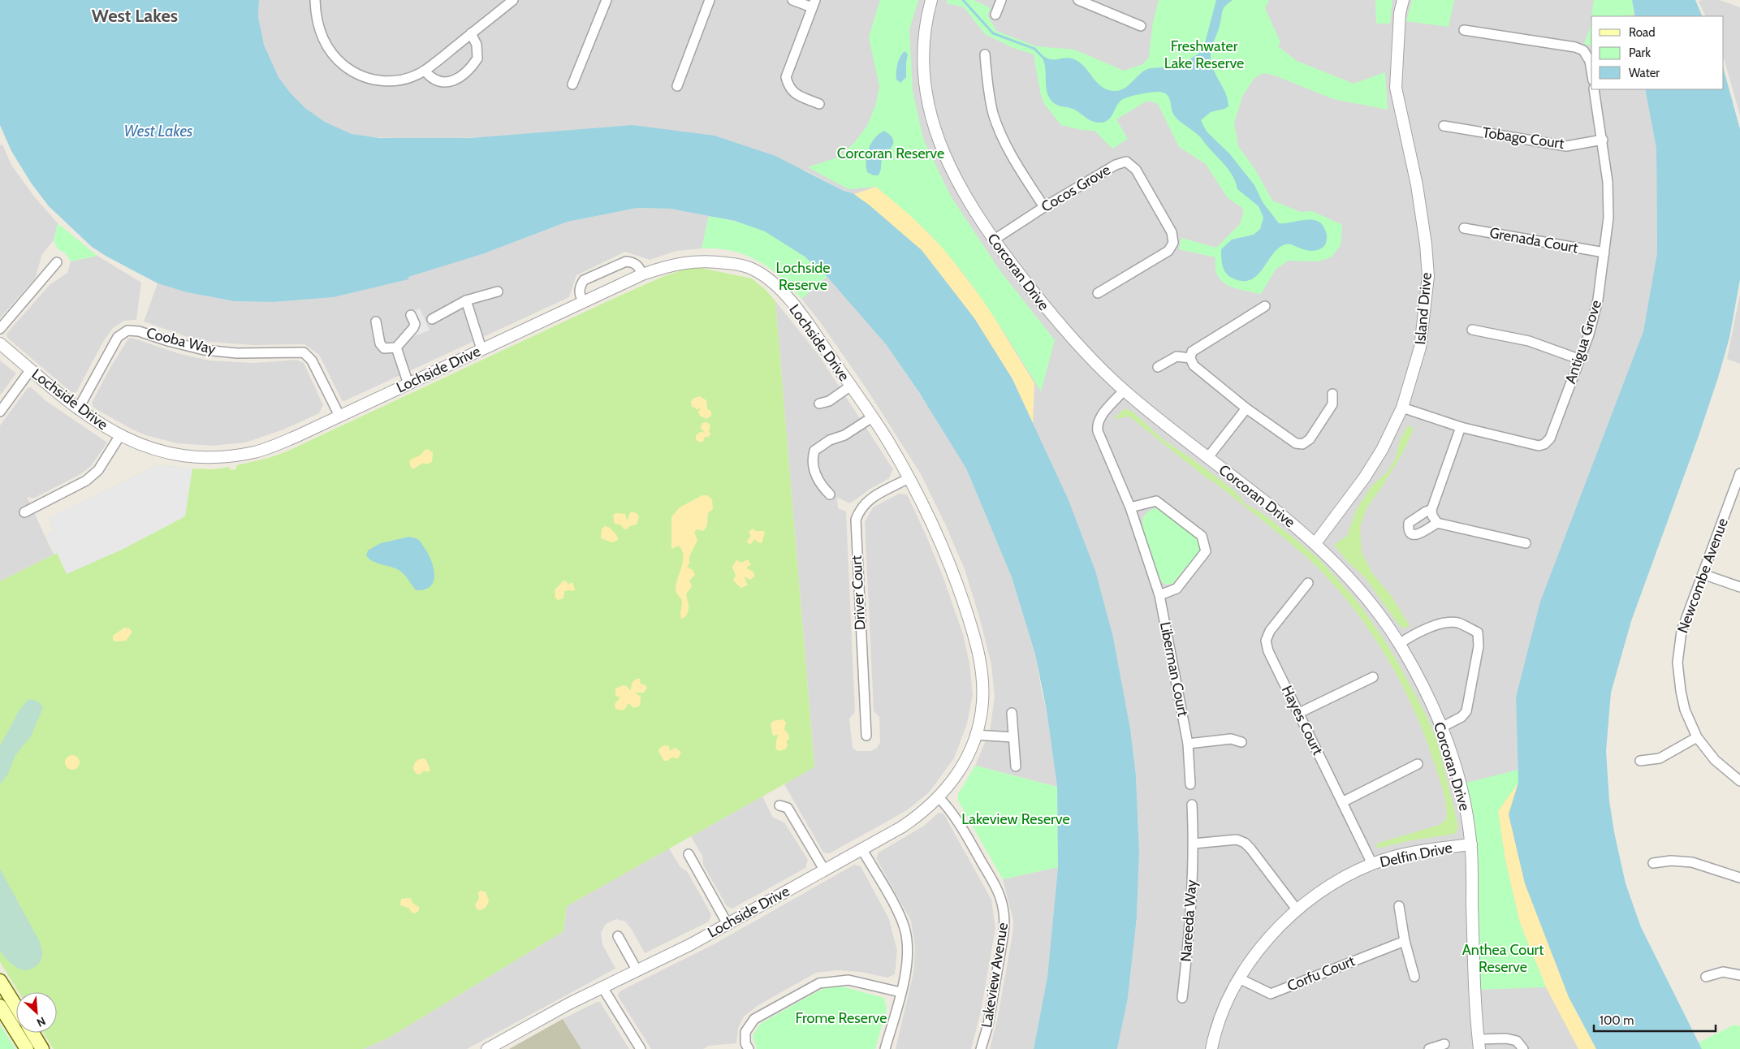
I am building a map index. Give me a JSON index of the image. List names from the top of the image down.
{
  "streets": {
    "street": [
      "Tobago Court",
      "Cocos Grove",
      "Grenada Court",
      "Corcoran Drive",
      "Island Drive",
      "Cooba Way",
      "Antigua Grove",
      "Lochside Drive",
      "Newcombe Avenue",
      "Driver Court",
      "Liberman Court",
      "Hayes Court",
      "Delfin Drive",
      "Nareeda Way",
      "Corfu Court",
      "Lakeview Avenue"
    ]
  },
  "crossings": [
    ["Tobago Court", "Antigua Grove"],
    ["Cocos Grove", "Corcoran Drive"],
    ["Grenada Court", "Antigua Grove"],
    ["Corcoran Drive", "Island Drive"],
    ["Corcoran Drive", "Liberman Court"],
    ["Corcoran Drive", "Delfin Drive"],
    ["Island Drive", "Antigua Grove"],
    ["Cooba Way", "Lochside Drive"],
    ["Lochside Drive", "Driver Court"],
    ["Lochside Drive", "Lakeview Avenue"],
    ["Hayes Court", "Delfin Drive"],
    ["Delfin Drive", "Corfu Court"]
  ],
  "districts": ["West Lakes"],
  "water": ["West Lakes"],
  "parks": [
    "Freshwater Lake Reserve",
    "Corcoran Reserve",
    "Lochside Reserve",
    "Lakeview Reserve",
    "Anthea Court Reserve",
    "Frome Reserve"
  ],
  "legend": ["Road", "Park", "Water"],
  "scale_bar": "100 m",
  "north": "bottom right"
}
